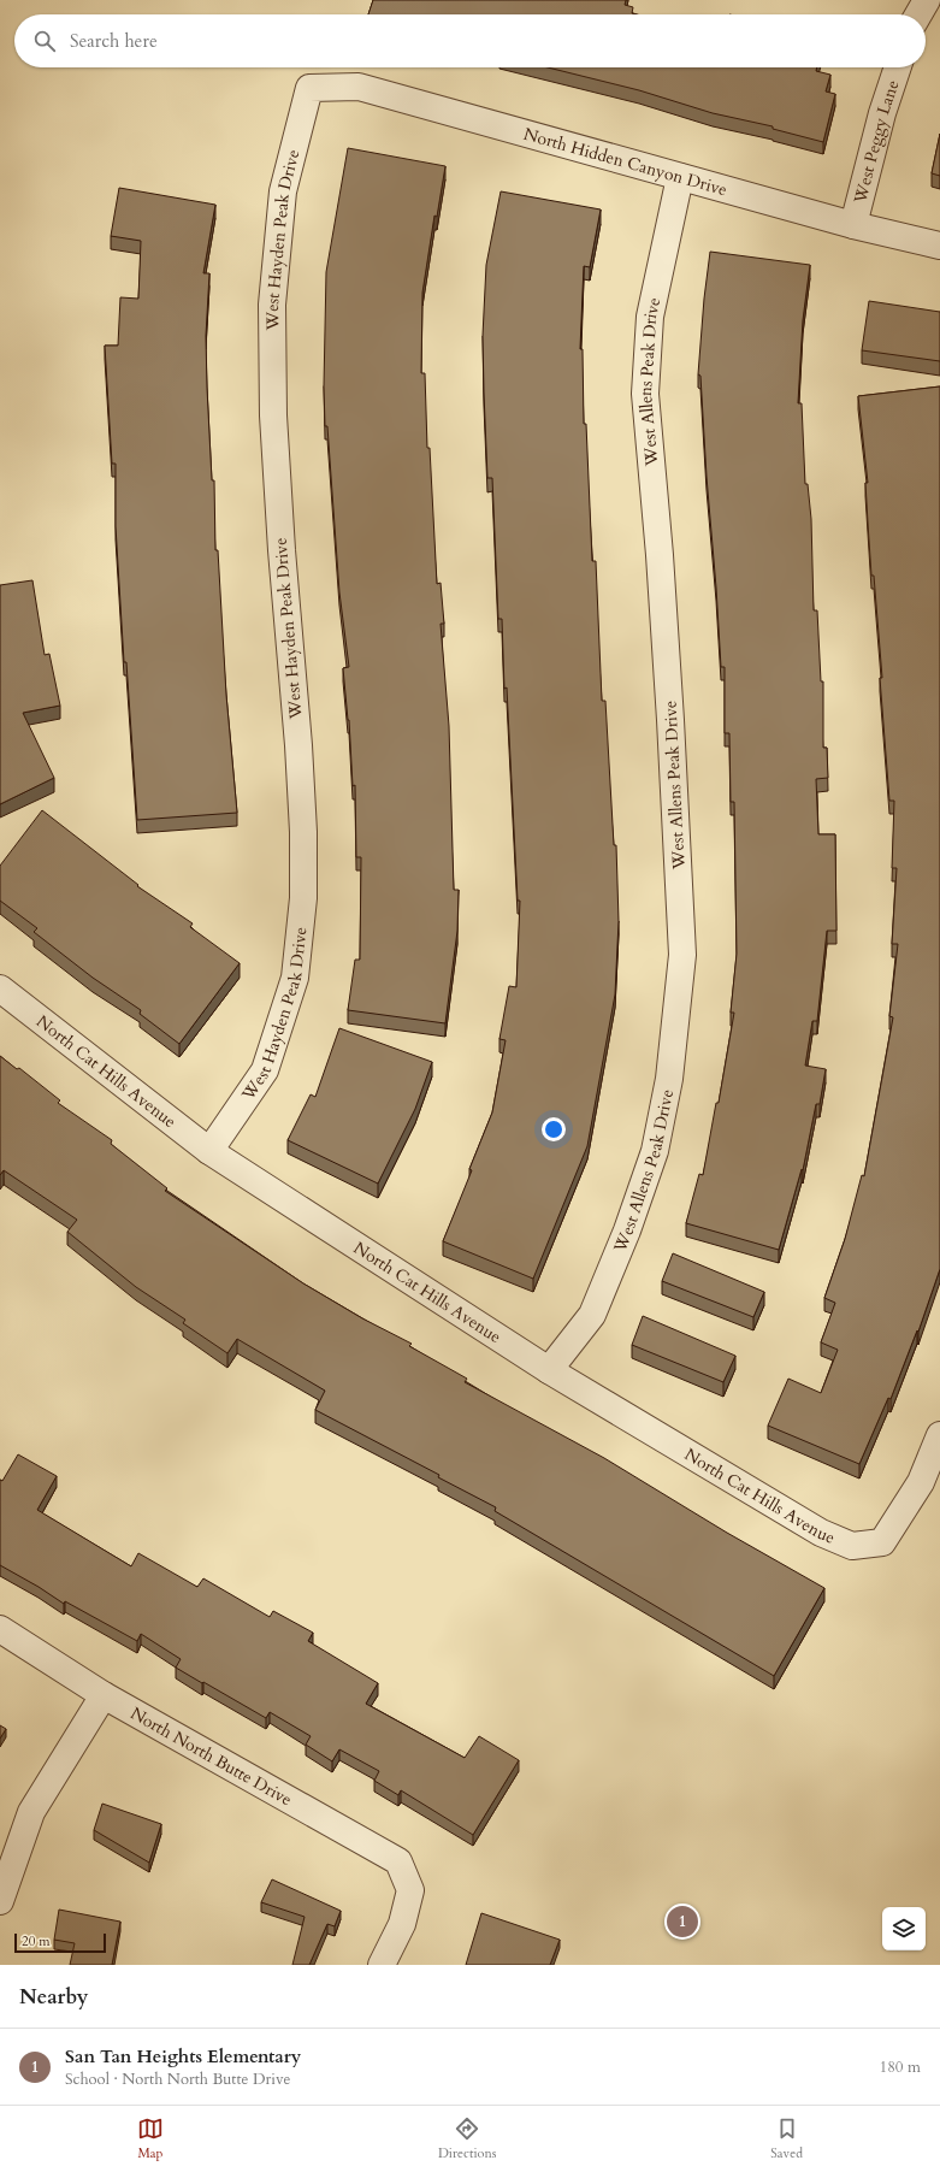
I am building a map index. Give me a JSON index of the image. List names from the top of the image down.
{
  "streets": {
    "street": [
      "West Peggy Lane",
      "North Hidden Canyon Drive",
      "West Hayden Peak Drive",
      "West Allens Peak Drive",
      "North Cat Hills Avenue",
      "North North Butte Drive"
    ]
  },
  "crossings": [
    ["West Peggy Lane", "North Hidden Canyon Drive"],
    ["North Hidden Canyon Drive", "West Hayden Peak Drive"],
    ["North Hidden Canyon Drive", "West Allens Peak Drive"],
    ["West Hayden Peak Drive", "North Cat Hills Avenue"],
    ["West Allens Peak Drive", "North Cat Hills Avenue"]
  ],
  "scale_bar": "20 m",
  "page": {
    "search": "Search here",
    "pins": "1",
    "scale": "20 m",
    "heading": "Nearby",
    "list": [
      {
        "mark": "1",
        "name": "San Tan Heights Elementary",
        "note": "School · North North Butte Drive",
        "value": "180 m"
      }
    ],
    "nav": ["Map", "Directions", "Saved"]
  }
}
